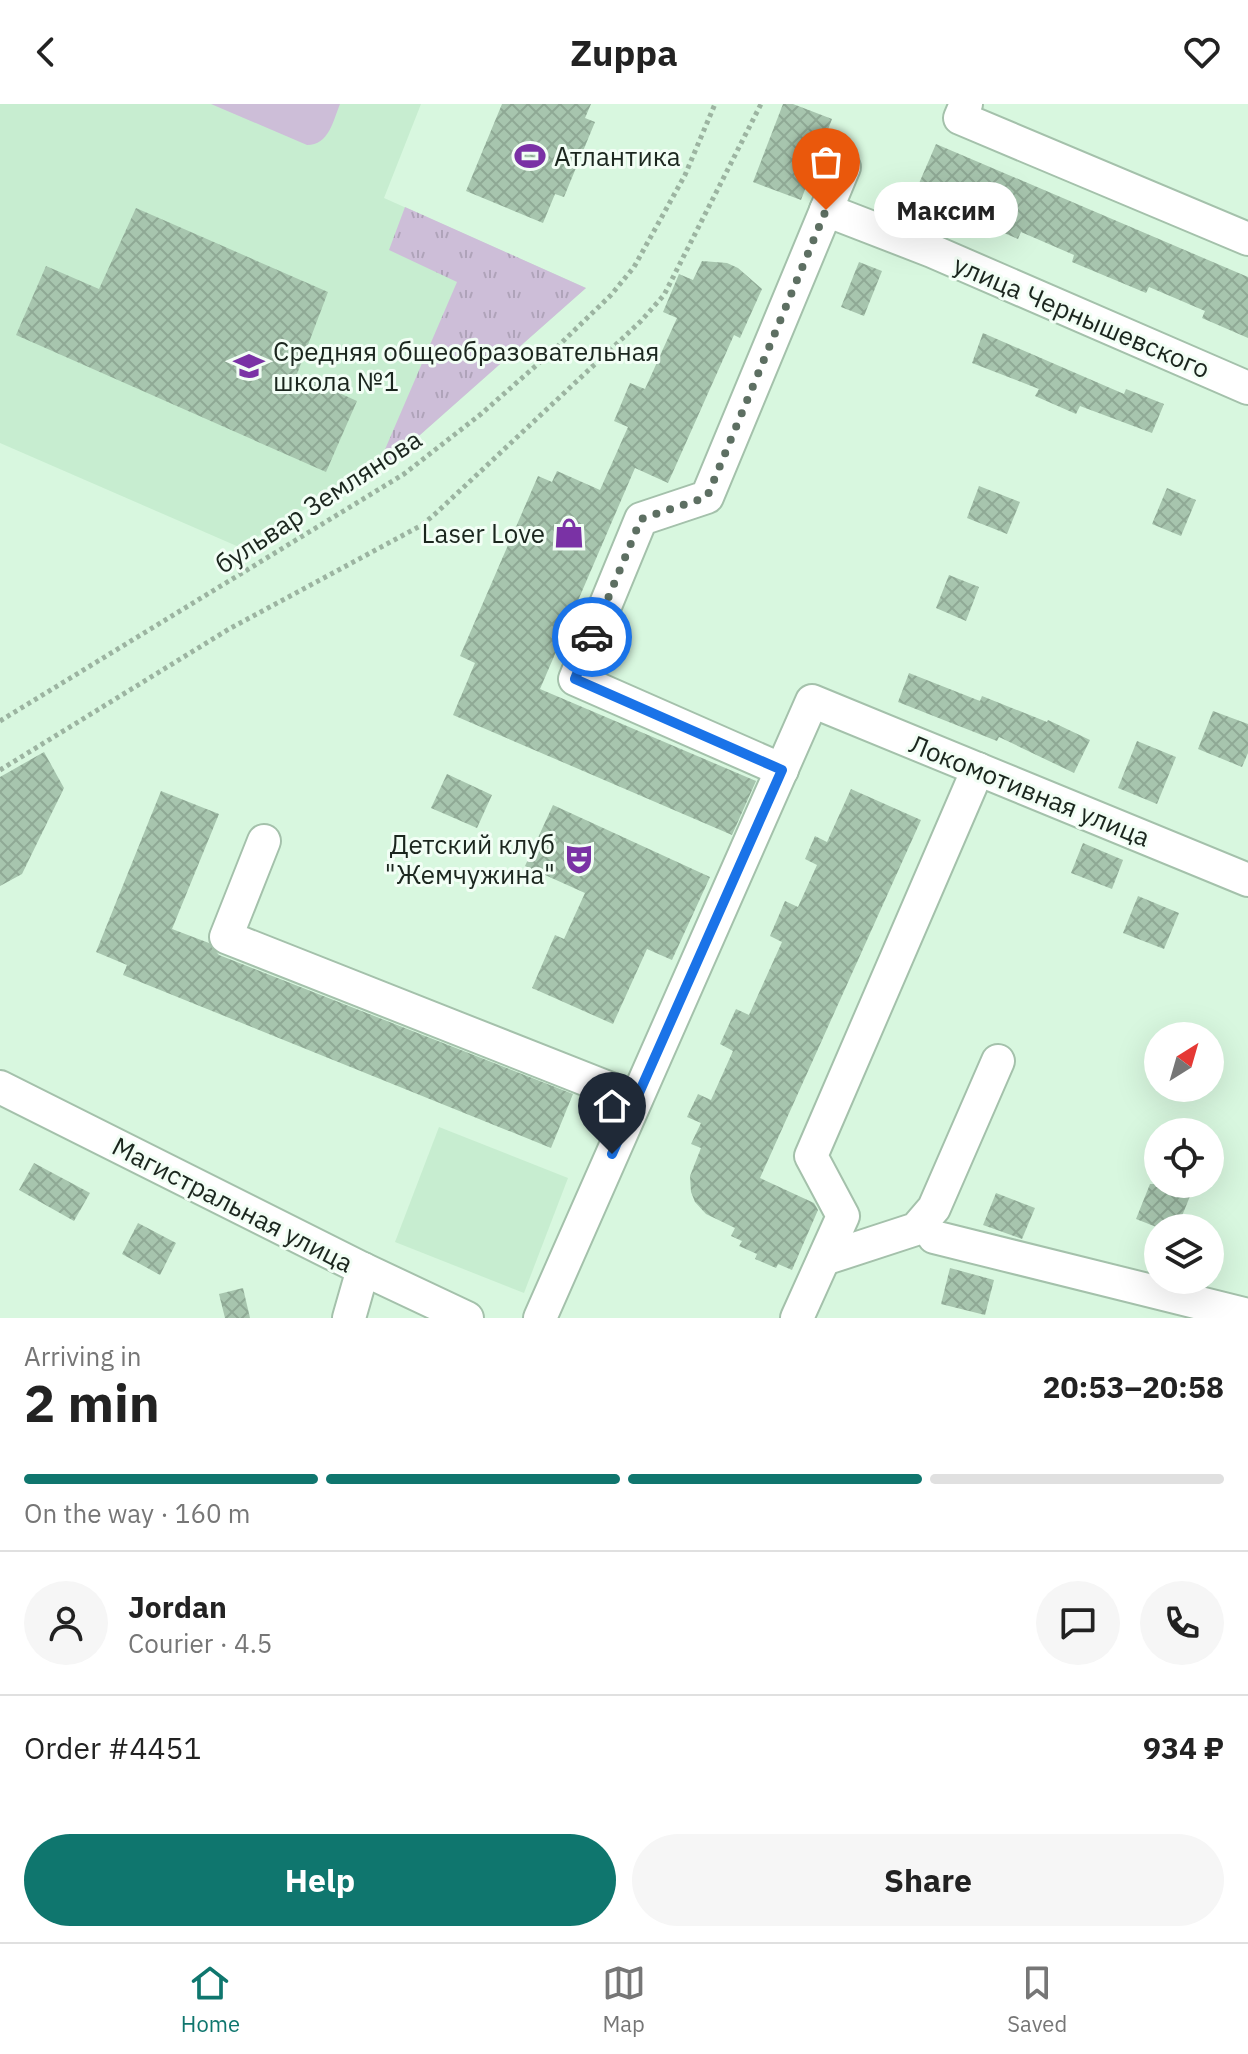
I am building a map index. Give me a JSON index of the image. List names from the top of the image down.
{
  "streets": {
    "street": ["улица Чернышевского", "Локомотивная улица", "Магистральная улица"],
    "path": ["бульвар Землянова"]
  },
  "places": {
    "sports": ["Атлантика"],
    "other": ["Максим"],
    "school or university": ["Средняя общеобразовательная школа №1"],
    "shop": ["Laser Love"],
    "theatre": ["Детский клуб \"Жемчужина\""]
  },
  "north": "top right",
  "page": {
    "header": "Zuppa",
    "bubble": "Максим",
    "heading": ["2 min", "Arriving in", "20:53–20:58"],
    "panel": [
      "Jordan",
      "Courier · 4.5",
      "Order #4451",
      "934 ₽"
    ],
    "bar": "On the way · 160 m",
    "buttons": ["Help", "Share"],
    "tabs": ["Home", "Map", "Saved"]
  }
}
